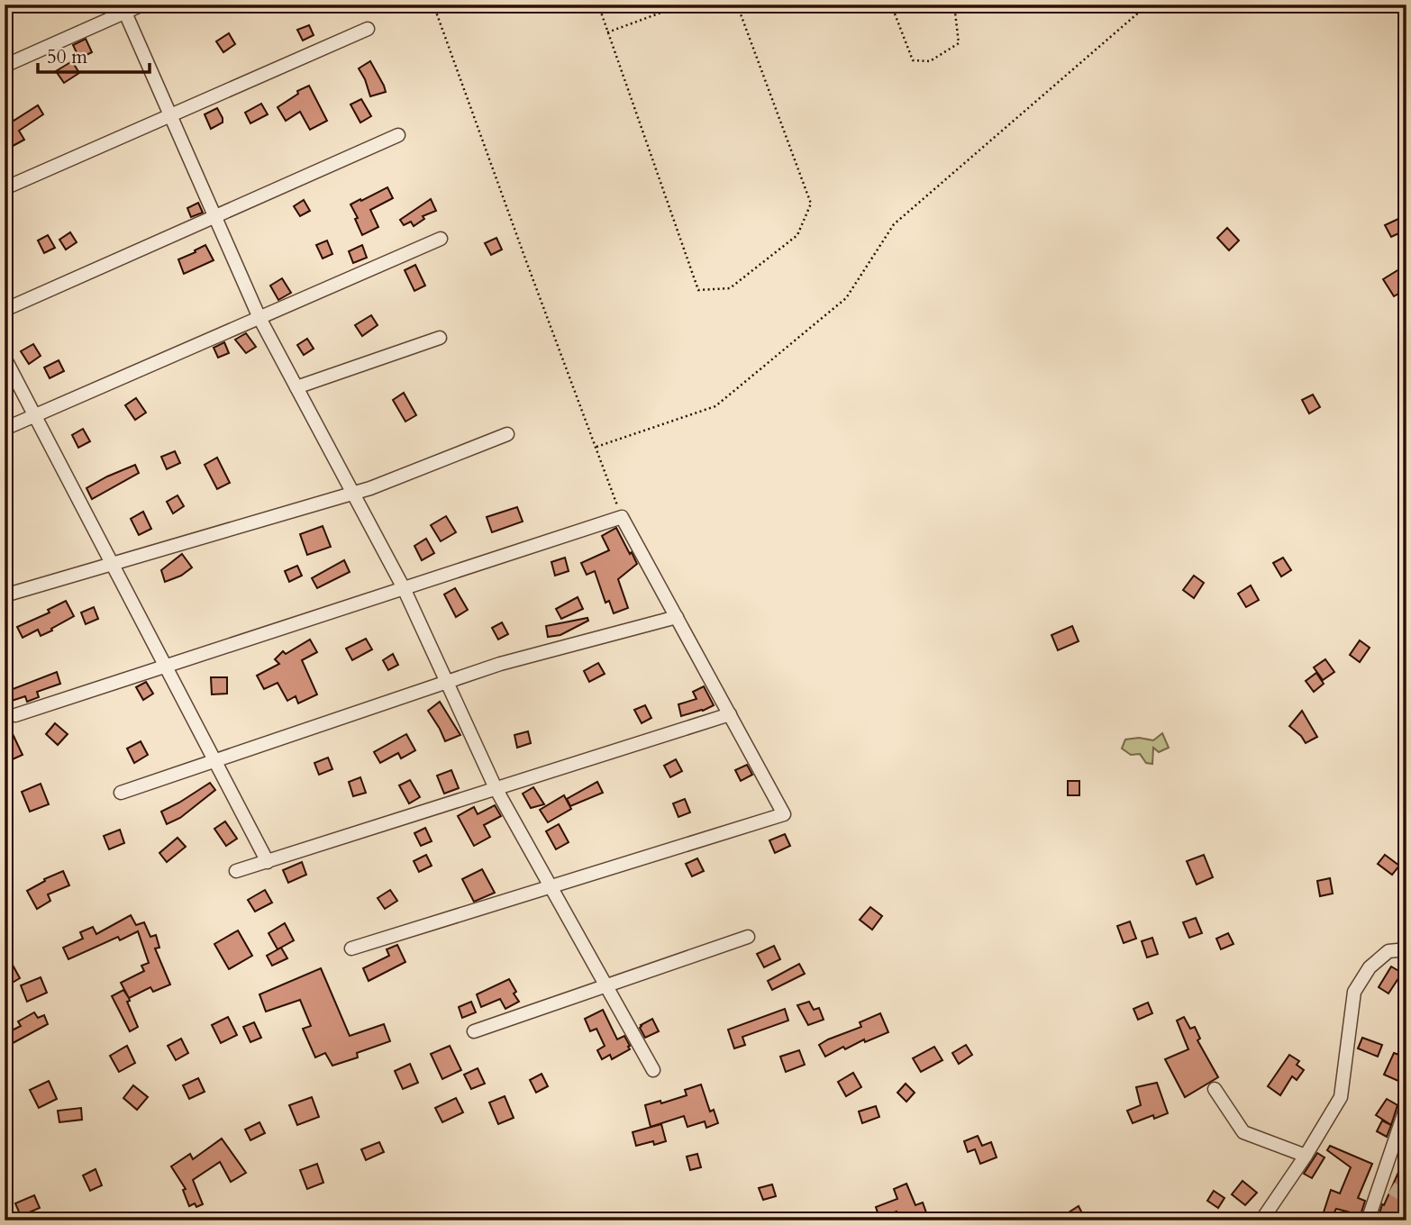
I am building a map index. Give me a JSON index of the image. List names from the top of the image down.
{
  "scale_bar": "50 m"
}
